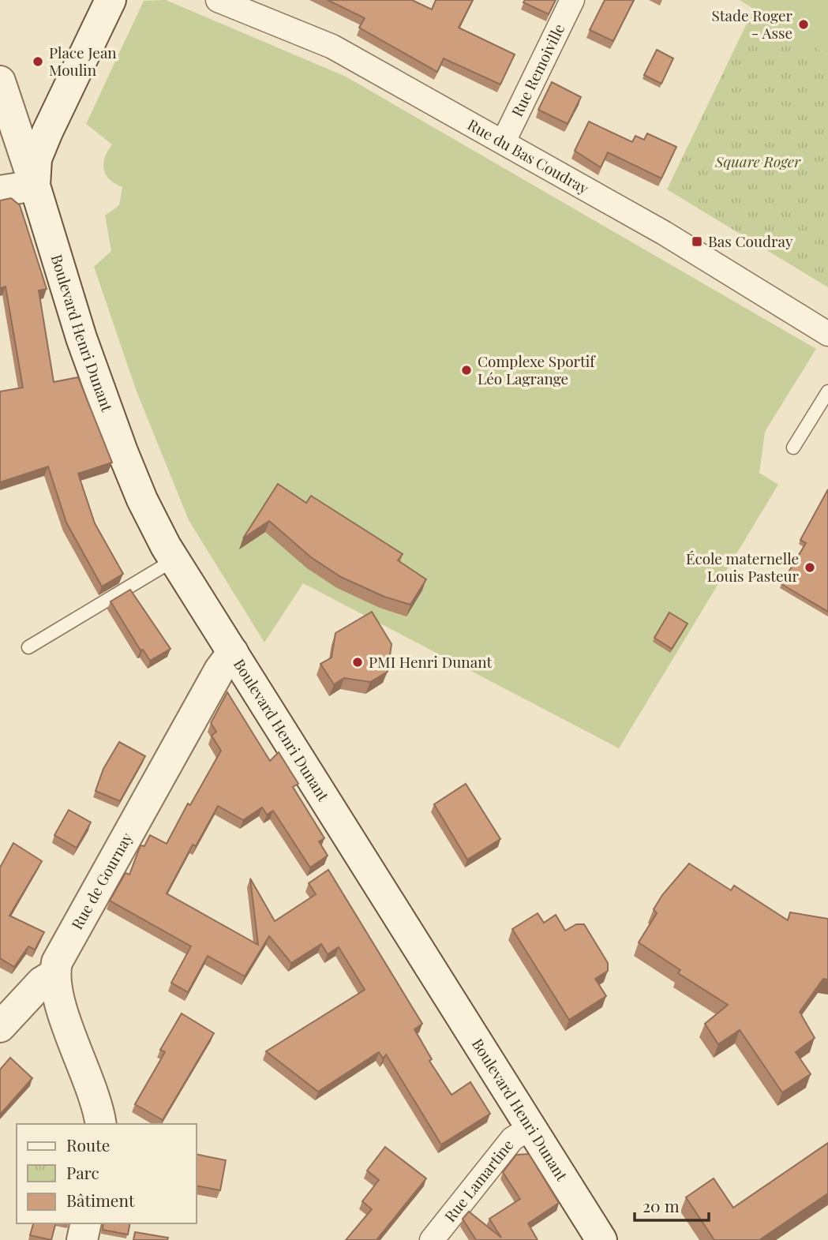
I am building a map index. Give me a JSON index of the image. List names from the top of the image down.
{
  "streets": {
    "main road": ["Boulevard Henri Dunant", "Rue de Gournay"],
    "street": ["Rue Remoiville", "Rue du Bas Coudray", "Rue Lamartine"]
  },
  "crossings": [
    ["Rue Remoiville", "Rue du Bas Coudray"],
    ["Boulevard Henri Dunant", "Rue de Gournay"],
    ["Boulevard Henri Dunant", "Rue Lamartine"]
  ],
  "parks": ["Square Roger"],
  "places": {
    "other": [
      "Stade Roger - Asse",
      "Place Jean Moulin",
      "Complexe Sportif Léo Lagrange",
      "École maternelle Louis Pasteur",
      "PMI Henri Dunant"
    ],
    "transit": ["Bas Coudray"]
  },
  "legend": ["Route", "Parc", "Bâtiment"],
  "scale_bar": "20 m"
}
